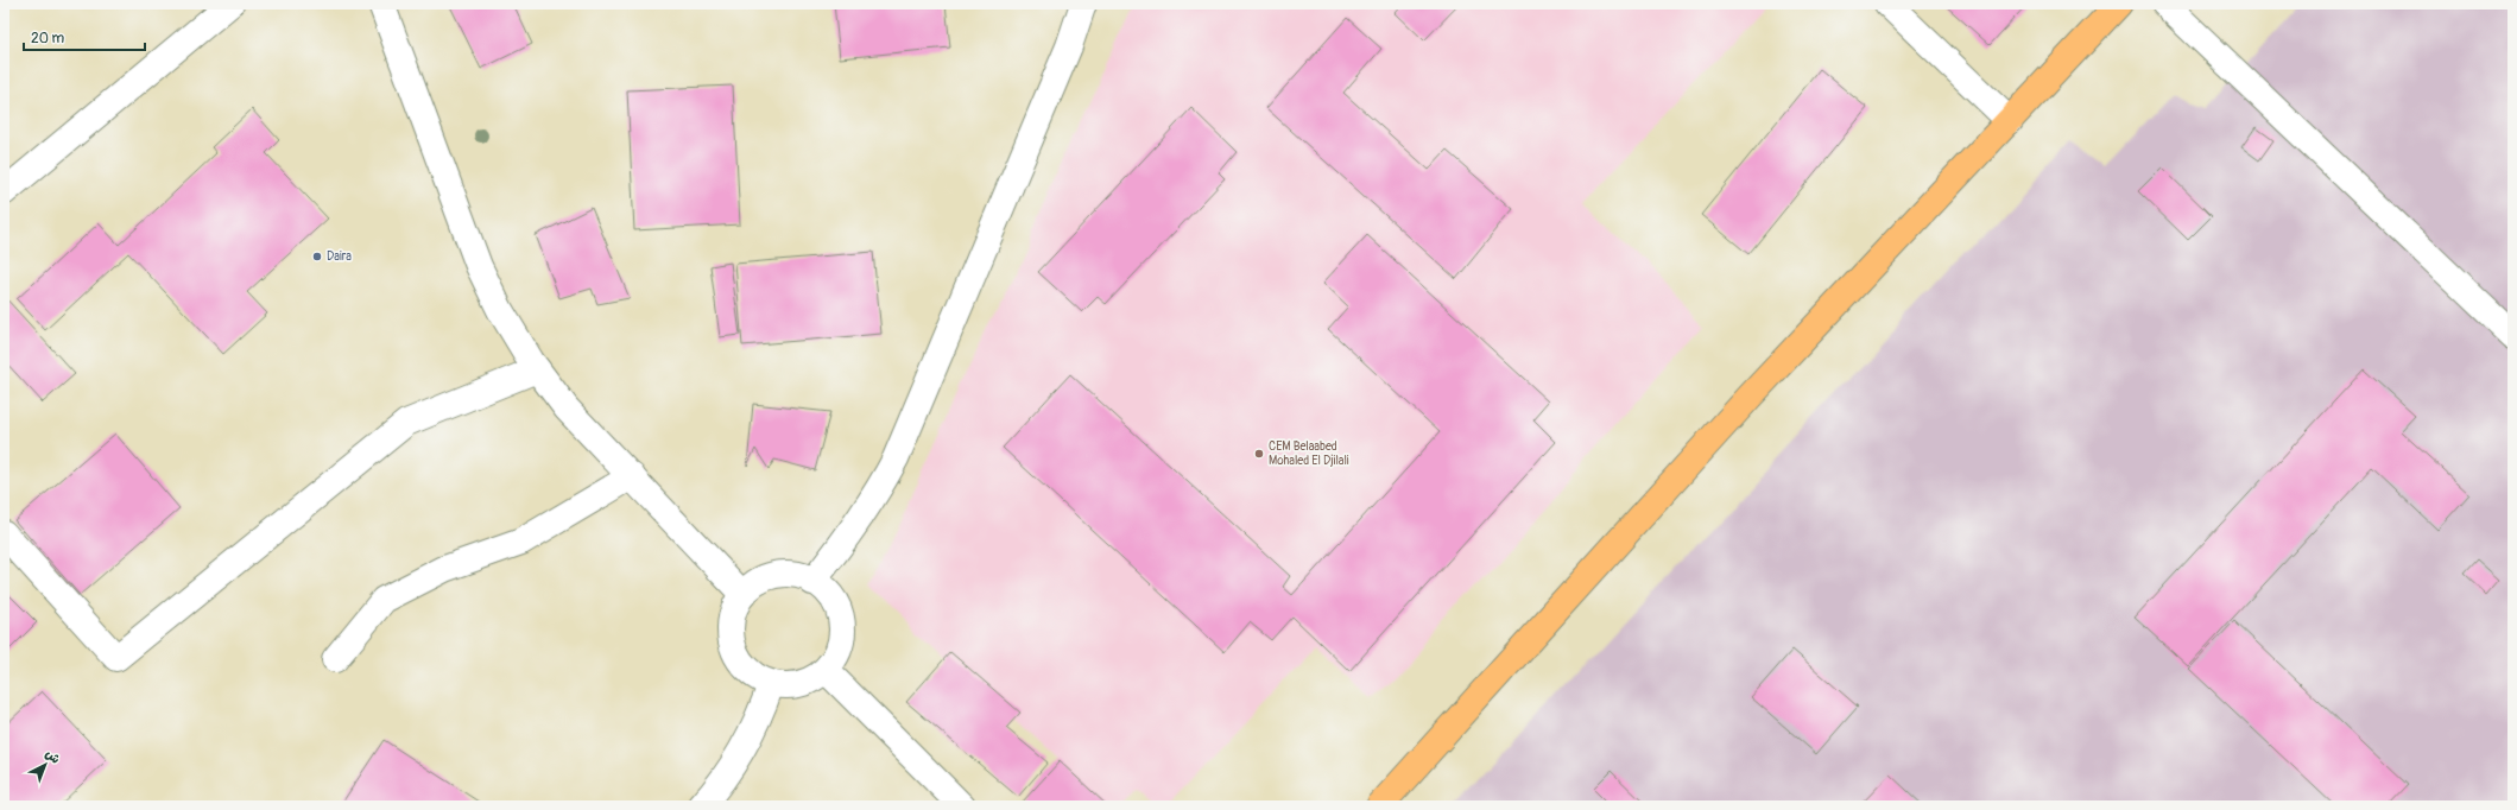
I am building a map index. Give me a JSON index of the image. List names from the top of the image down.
{
  "places": ["Daira", "CEM Belaabed Mohaled El Djilali"],
  "scale_bar": "20 m",
  "north": "top right"
}
